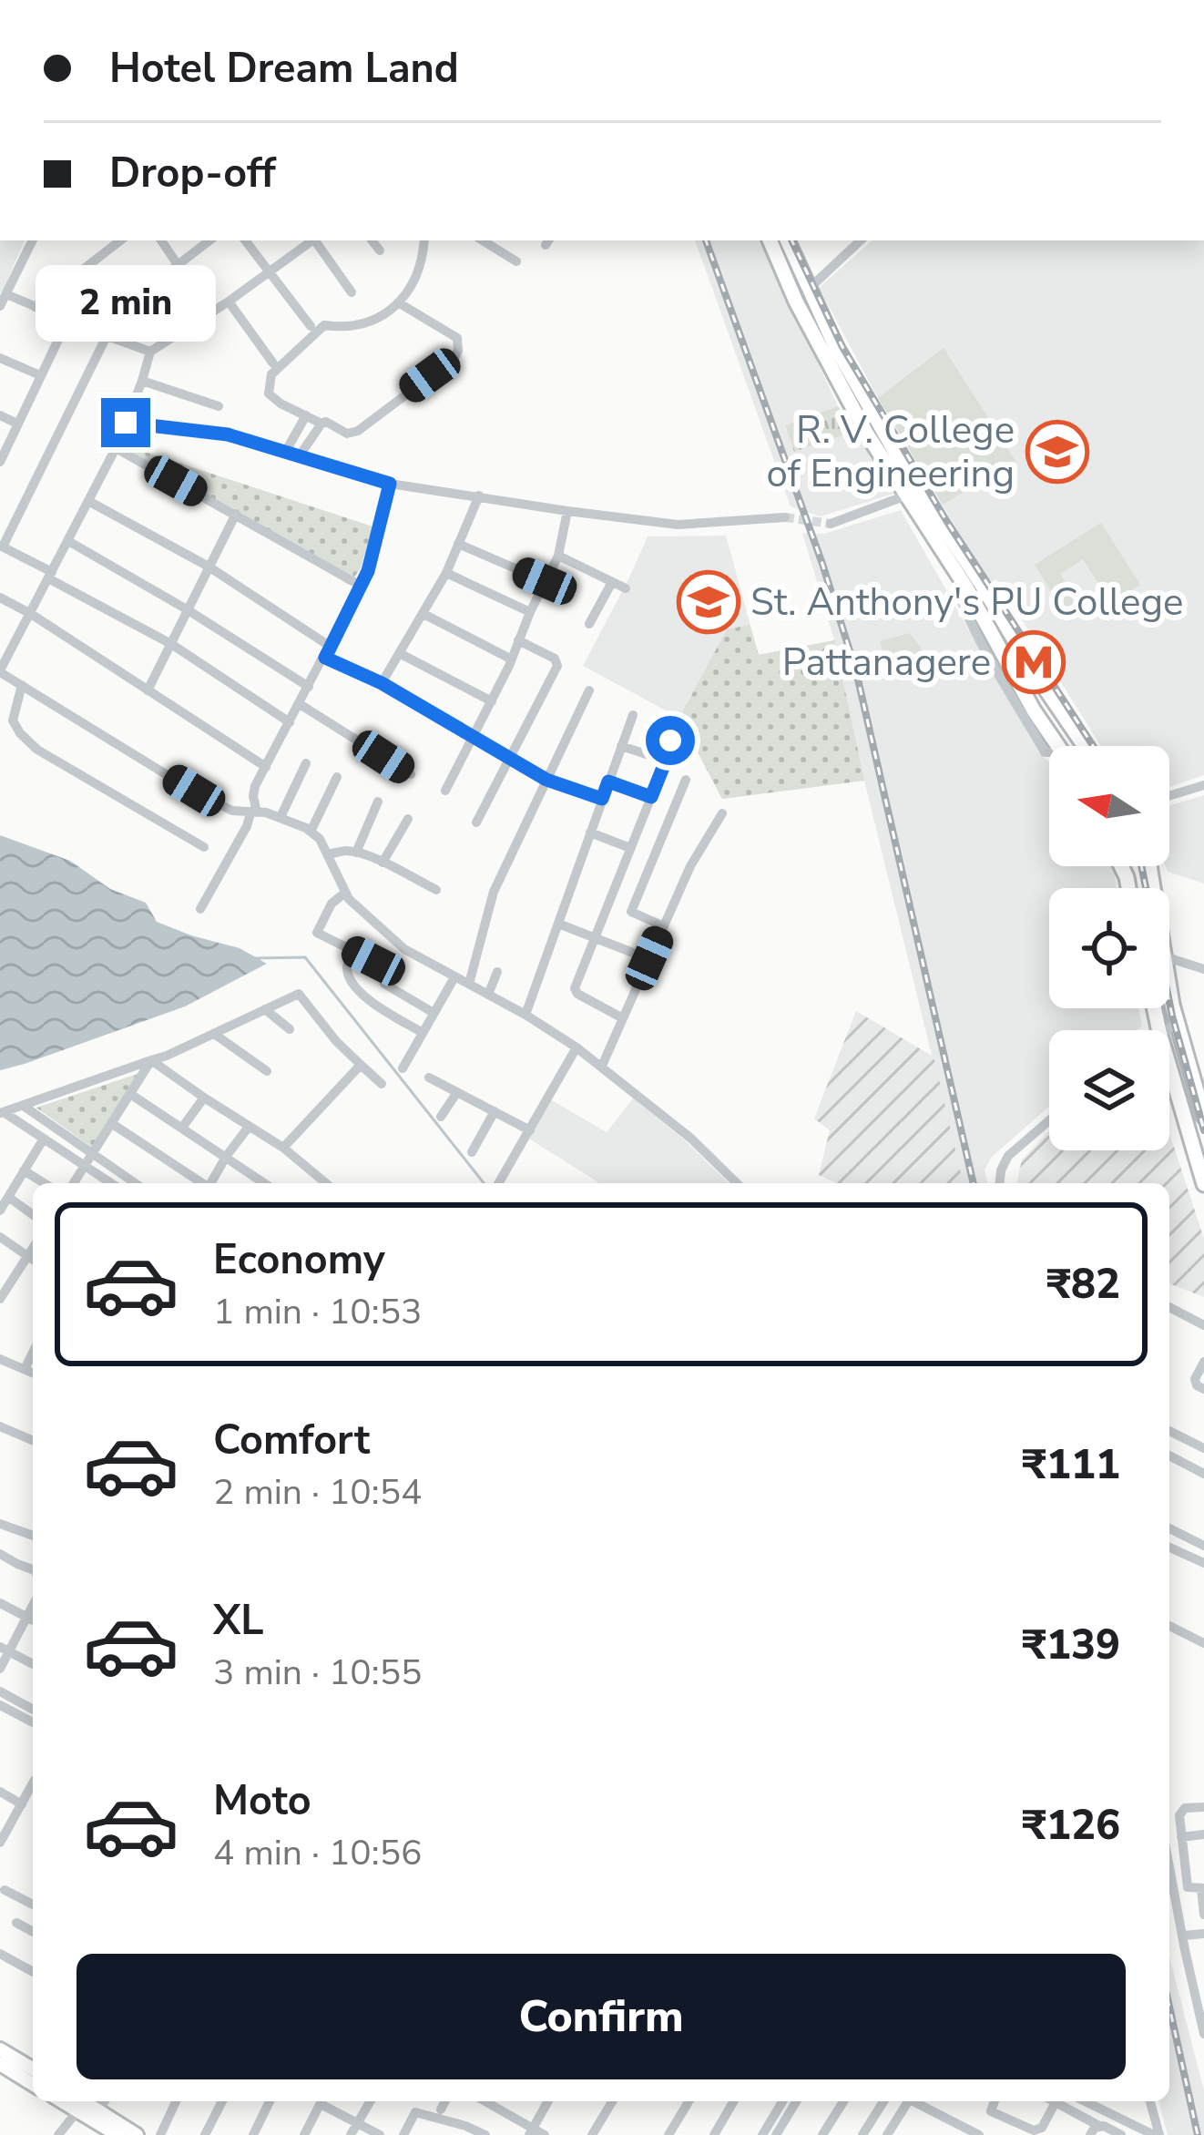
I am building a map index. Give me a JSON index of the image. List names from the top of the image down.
{
  "places": {
    "school or university": ["R. V. College of Engineering", "St. Anthony's PU College"],
    "metro station": ["Pattanagere"]
  },
  "north": "left",
  "page": {
    "banner": ["Hotel Dream Land", "Drop-off"],
    "bubble": "2 min",
    "list": [
      {
        "name": "Economy",
        "note": "1 min · 10:53",
        "value": "₹82"
      },
      {
        "name": "Comfort",
        "note": "2 min · 10:54",
        "value": "₹111"
      },
      {
        "name": "XL",
        "note": "3 min · 10:55",
        "value": "₹139"
      },
      {
        "name": "Moto",
        "note": "4 min · 10:56",
        "value": "₹126"
      }
    ],
    "buttons": "Confirm"
  }
}
